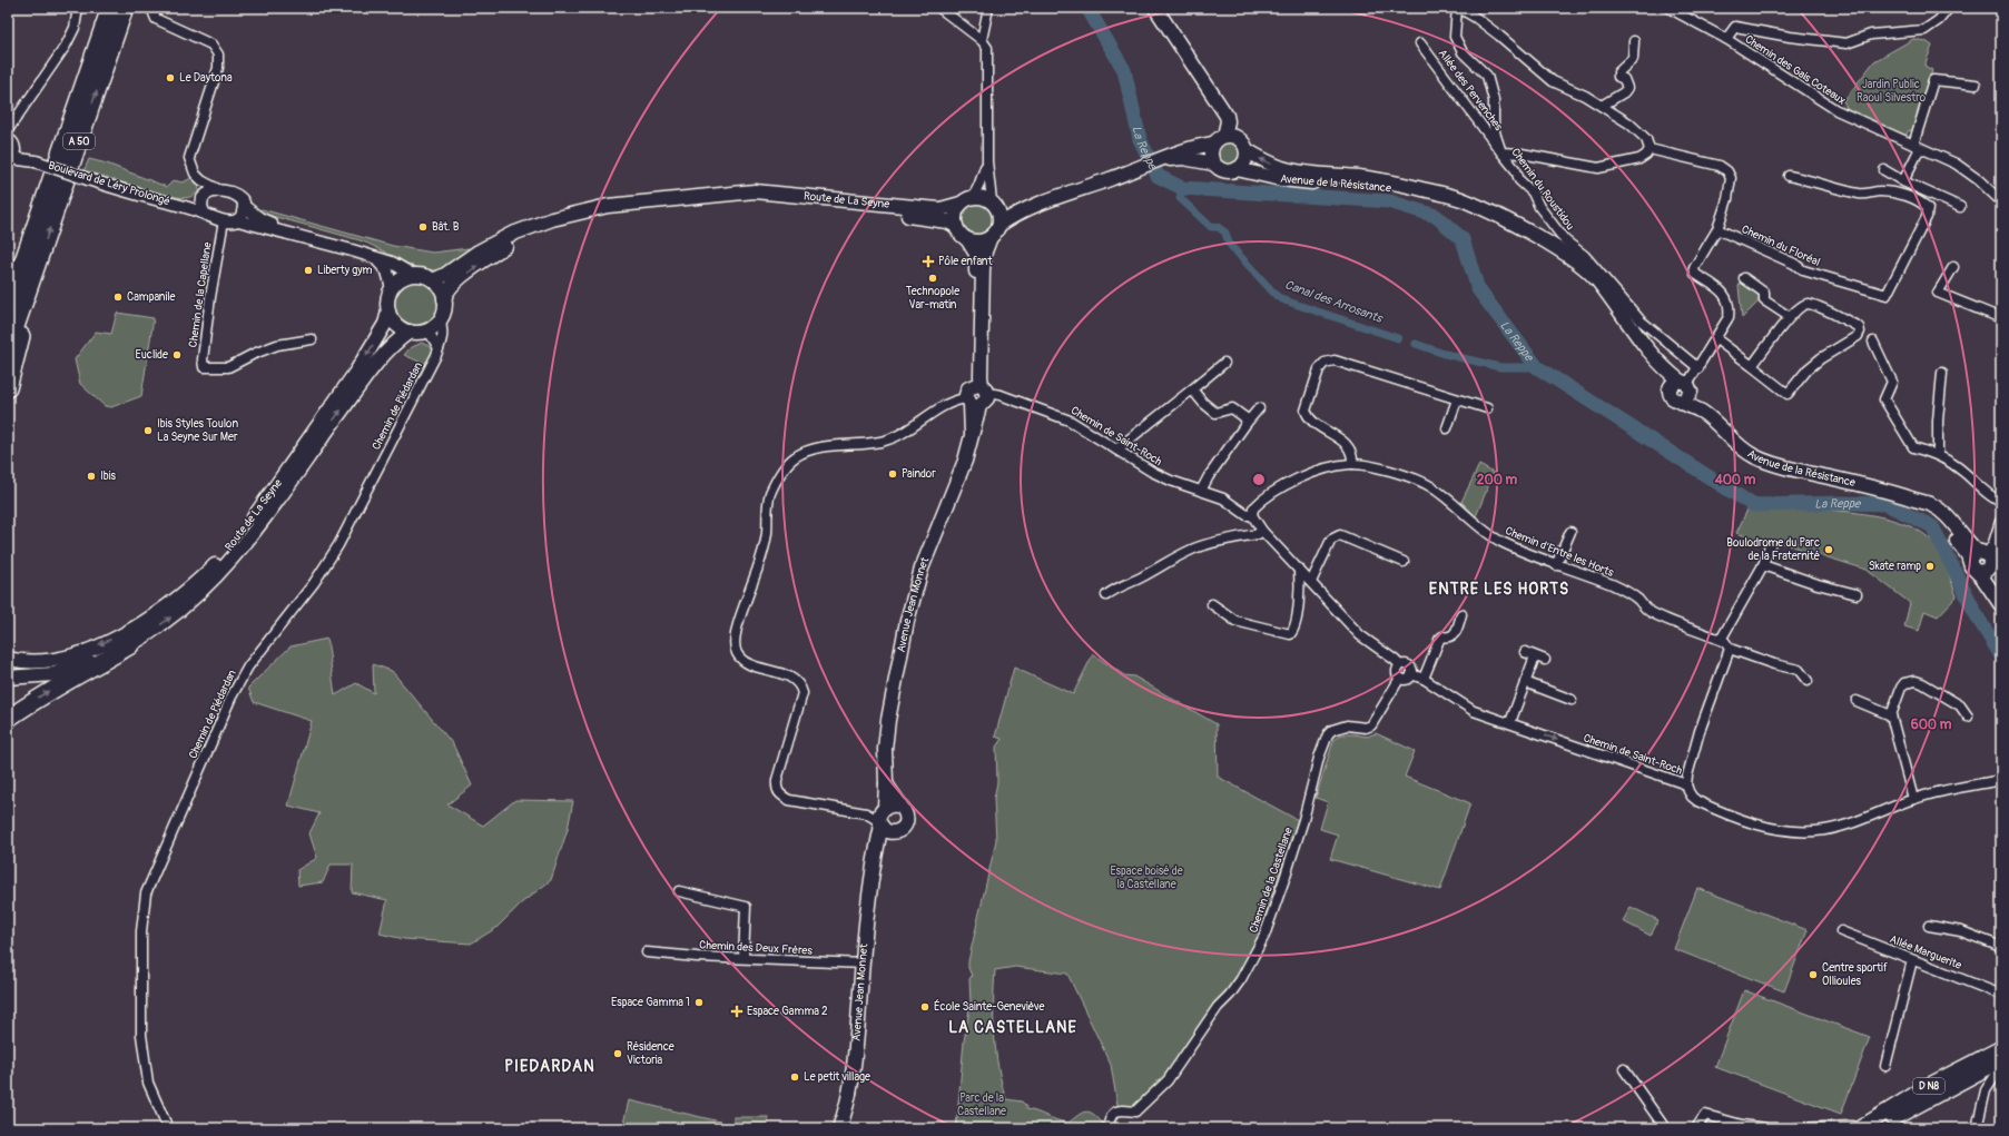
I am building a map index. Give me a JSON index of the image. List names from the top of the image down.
{
  "streets": {
    "highway": ["A 50"],
    "main road": [
      "Avenue de la Résistance",
      "Route de La Seyne",
      "Avenue Jean Monnet",
      "D N8"
    ],
    "street": [
      "Chemin des Gais Coteaux",
      "Allée des Pervenches",
      "Boulevard de Léry Prolongé",
      "Chemin du Roustidou",
      "Chemin du Floréal",
      "Chemin de la Capellane",
      "Chemin de Piédardan",
      "Chemin de Saint-Roch",
      "Chemin d'Entre les Horts",
      "Chemin de la Castellane",
      "Chemin des Deux Frères",
      "Allée Marguerite"
    ]
  },
  "crossings": [
    ["Allée des Pervenches", "Chemin du Roustidou"],
    ["Boulevard de Léry Prolongé", "Chemin de la Capellane"],
    ["Route de La Seyne", "Chemin de Piédardan"],
    ["Route de La Seyne", "Avenue Jean Monnet"],
    ["Chemin de Saint-Roch", "Chemin d'Entre les Horts"],
    ["Chemin de Saint-Roch", "Avenue Jean Monnet"],
    ["Chemin de Saint-Roch", "Chemin de la Castellane"],
    ["Avenue Jean Monnet", "Chemin des Deux Frères"]
  ],
  "districts": ["ENTRE LES HORTS", "LA CASTELLANE", "PIEDARDAN"],
  "water": ["La Reppe", "Canal des Arrosants"],
  "parks": ["Jardin Public Raoul Silvestro", "Espace boisé de la Castellane", "Parc de la Castellane"],
  "places": {
    "other": [
      "Le Daytona",
      "Bât. B",
      "Liberty gym",
      "Technopole Var-matin",
      "Campanile",
      "Euclide",
      "Ibis Styles Toulon La Seyne Sur Mer",
      "Paindor",
      "Ibis",
      "Boulodrome du Parc de la Fraternité",
      "Skate ramp",
      "Centre sportif Ollioules",
      "Espace Gamma 1",
      "École Sainte-Geneviève",
      "Résidence Victoria",
      "Le petit village"
    ],
    "health": ["Pôle enfant", "Espace Gamma 2"]
  },
  "rings": ["200 m", "400 m", "600 m"]
}
